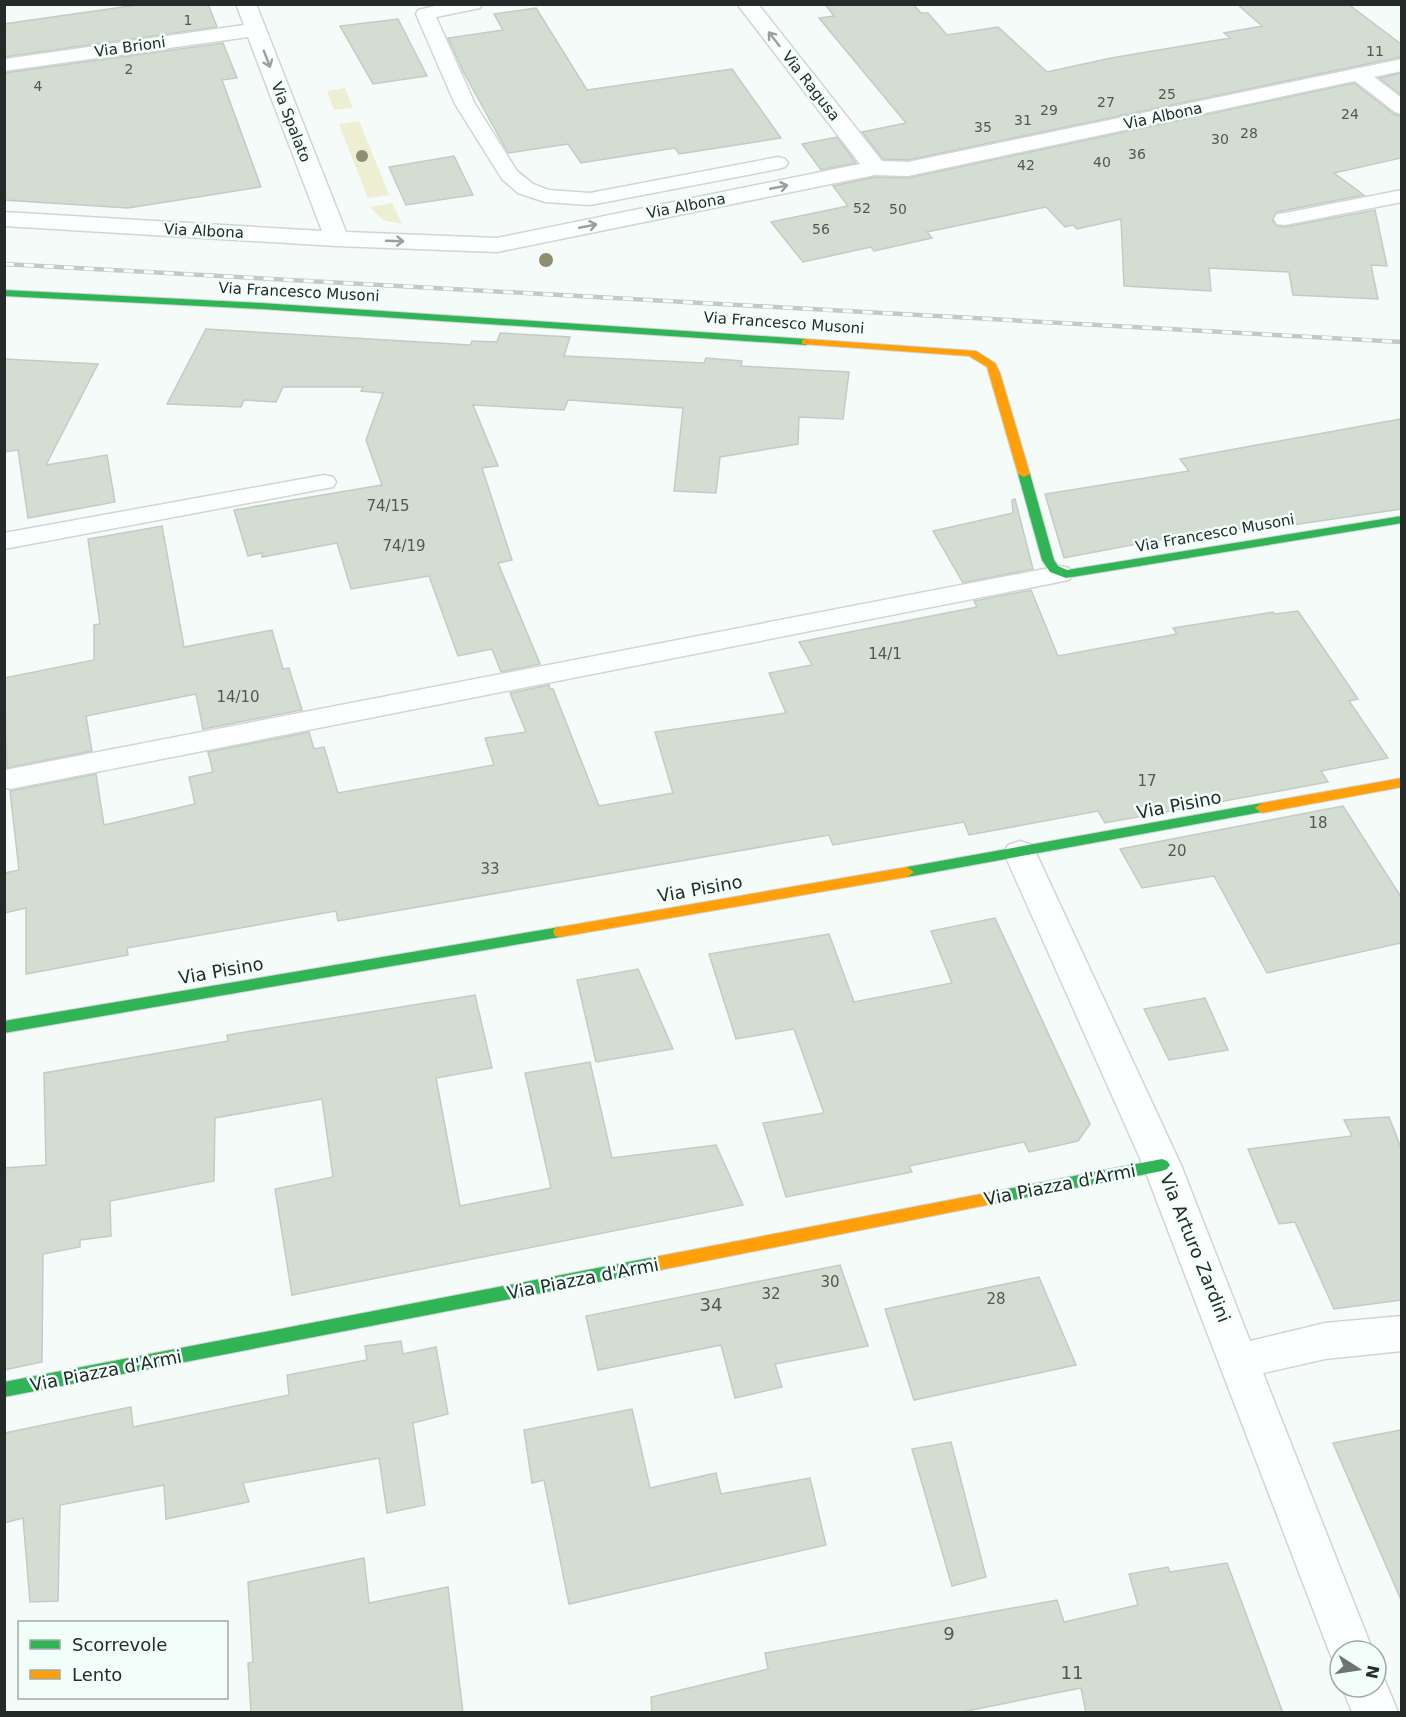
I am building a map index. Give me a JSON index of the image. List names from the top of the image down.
{
  "streets": {
    "street": [
      "Via Brioni",
      "Via Ragusa",
      "Via Albona",
      "Via Spalato",
      "Via Francesco Musoni",
      "Via Pisino",
      "Via Piazza d'Armi",
      "Via Arturo Zardini"
    ]
  },
  "crossings": [
    ["Via Brioni", "Via Spalato"],
    ["Via Ragusa", "Via Albona"],
    ["Via Albona", "Via Spalato"],
    ["Via Pisino", "Via Arturo Zardini"],
    ["Via Piazza d'Armi", "Via Arturo Zardini"]
  ],
  "one_way": ["Via Ragusa", "Via Albona", "Via Spalato"],
  "house_numbers": [
    "1",
    "11",
    "2",
    "4",
    "25",
    "27",
    "29",
    "24",
    "31",
    "35",
    "28",
    "30",
    "36",
    "40",
    "42",
    "52",
    "50",
    "56",
    "74/15",
    "74/19",
    "14/1",
    "14/10",
    "17",
    "18",
    "20",
    "33",
    "30",
    "32",
    "28",
    "34",
    "9",
    "11"
  ],
  "legend": ["Scorrevole", "Lento"],
  "north": "right"
}
